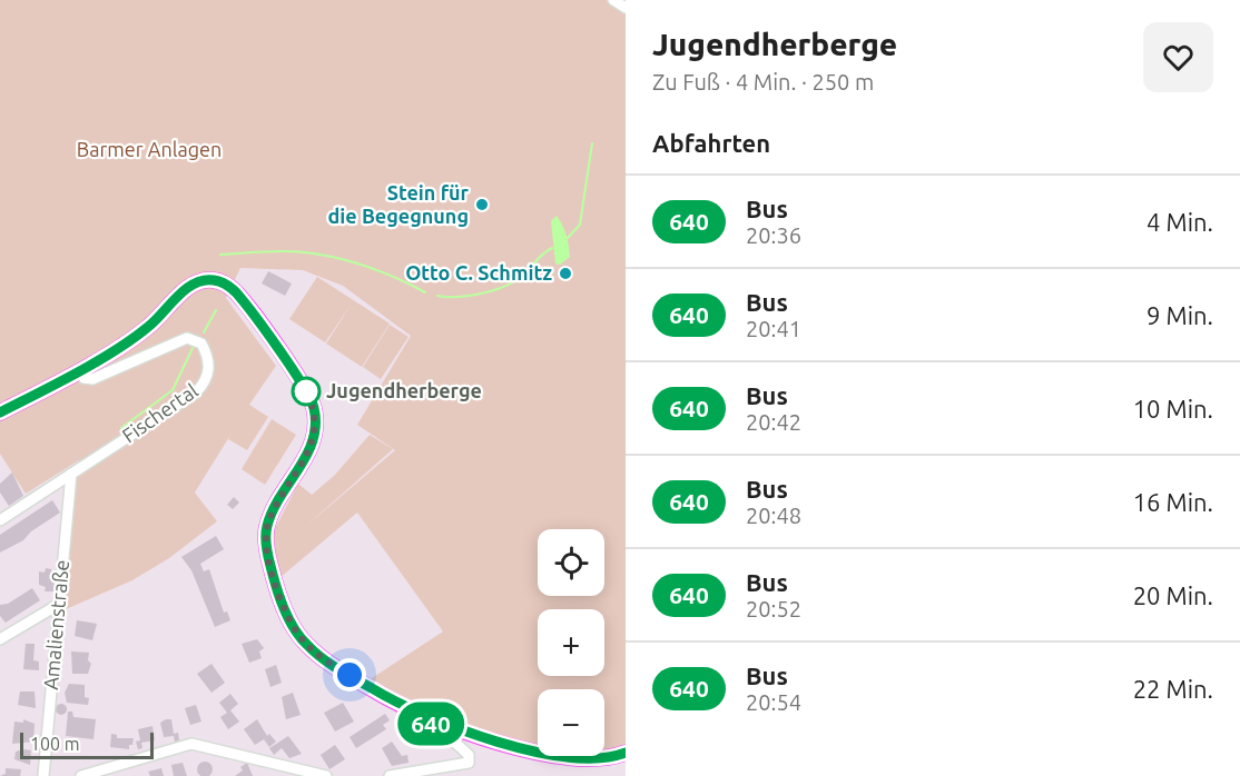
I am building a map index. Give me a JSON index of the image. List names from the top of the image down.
{
  "streets": {
    "street": ["Fischertal", "Amalienstraße"]
  },
  "crossings": [
    ["Fischertal", "Amalienstraße"]
  ],
  "parks": ["Barmer Anlagen"],
  "places": ["Stein für die Begegnung", "Otto C. Schmitz", "Jugendherberge"],
  "lines": ["bus line 640"],
  "scale_bar": "100 m",
  "page": {
    "on_map": "640",
    "heading": [
      ["Jugendherberge", "Zu Fuß · 4 Min. · 250 m"],
      "Abfahrten"
    ],
    "list": [
      {
        "mark": "640",
        "name": "Bus",
        "note": "20:36",
        "value": "4 Min."
      },
      {
        "mark": "640",
        "name": "Bus",
        "note": "20:41",
        "value": "9 Min."
      },
      {
        "mark": "640",
        "name": "Bus",
        "note": "20:42",
        "value": "10 Min."
      },
      {
        "mark": "640",
        "name": "Bus",
        "note": "20:48",
        "value": "16 Min."
      },
      {
        "mark": "640",
        "name": "Bus",
        "note": "20:52",
        "value": "20 Min."
      },
      {
        "mark": "640",
        "name": "Bus",
        "note": "20:54",
        "value": "22 Min."
      }
    ],
    "map_buttons": ["+", "−"],
    "scale": "100 m"
  }
}
